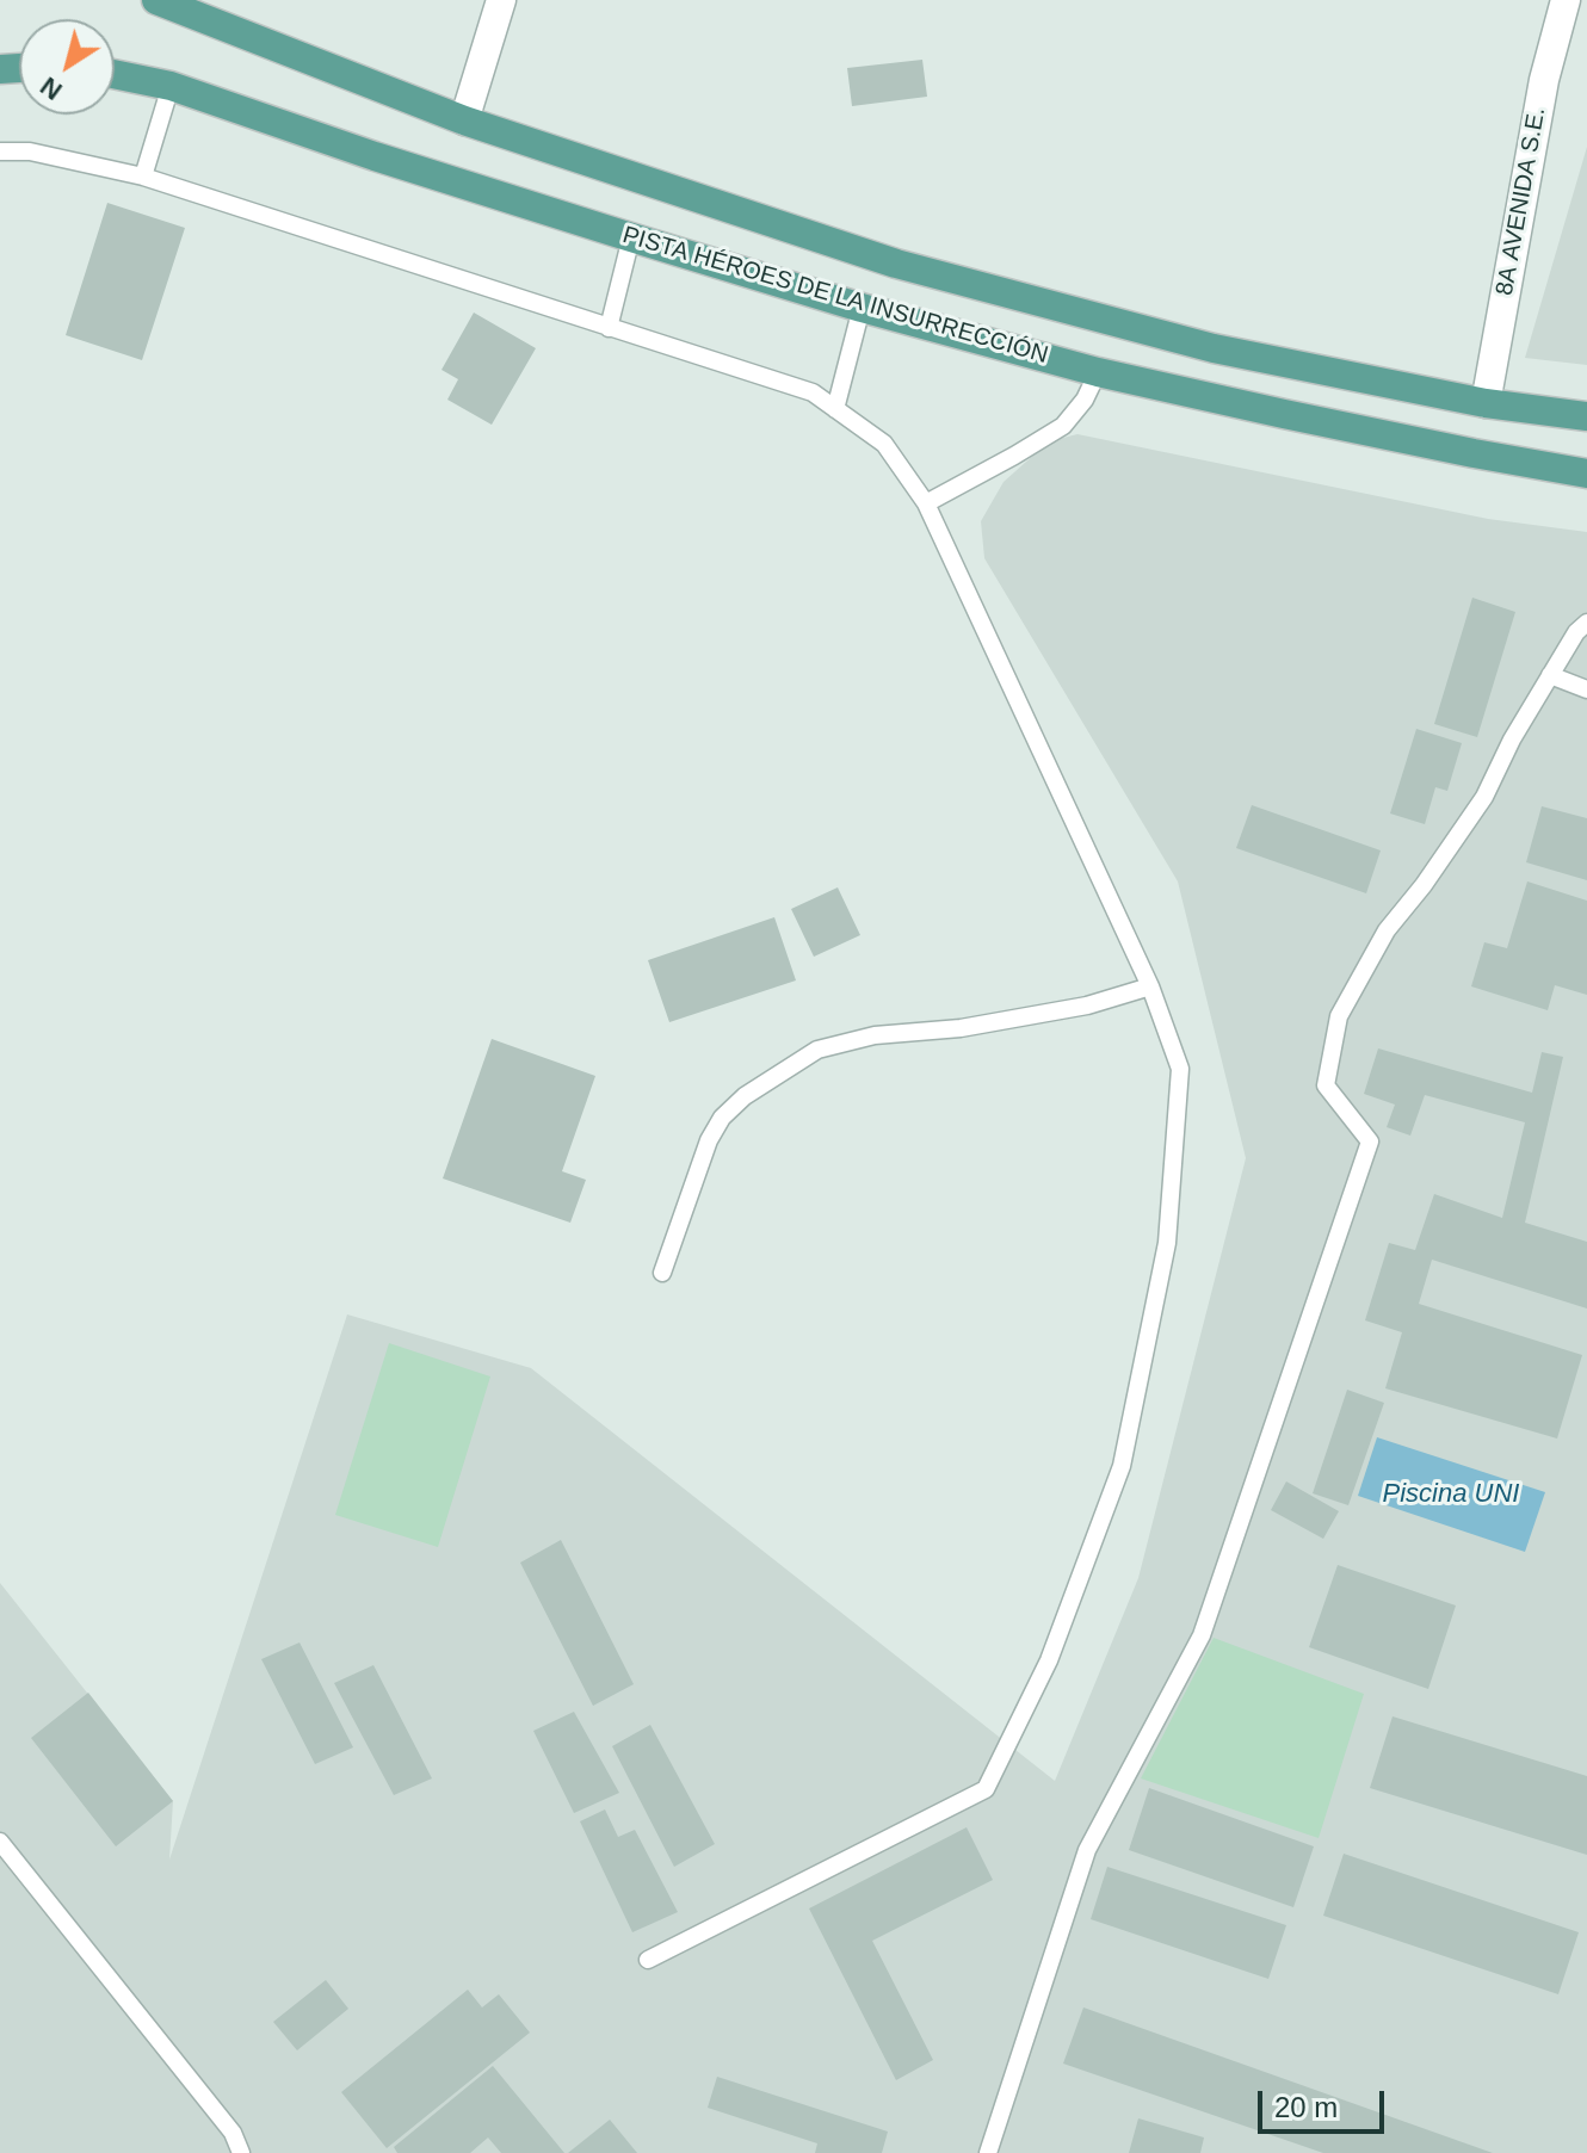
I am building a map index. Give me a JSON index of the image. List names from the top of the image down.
{
  "streets": {
    "main road": ["PISTA HÉROES DE LA INSURRECCIÓN"],
    "street": ["8A AVENIDA S.E."]
  },
  "crossings": [
    ["8A AVENIDA S.E.", "PISTA HÉROES DE LA INSURRECCIÓN"]
  ],
  "water": ["Piscina UNI"],
  "scale_bar": "20 m",
  "north": "bottom left"
}
